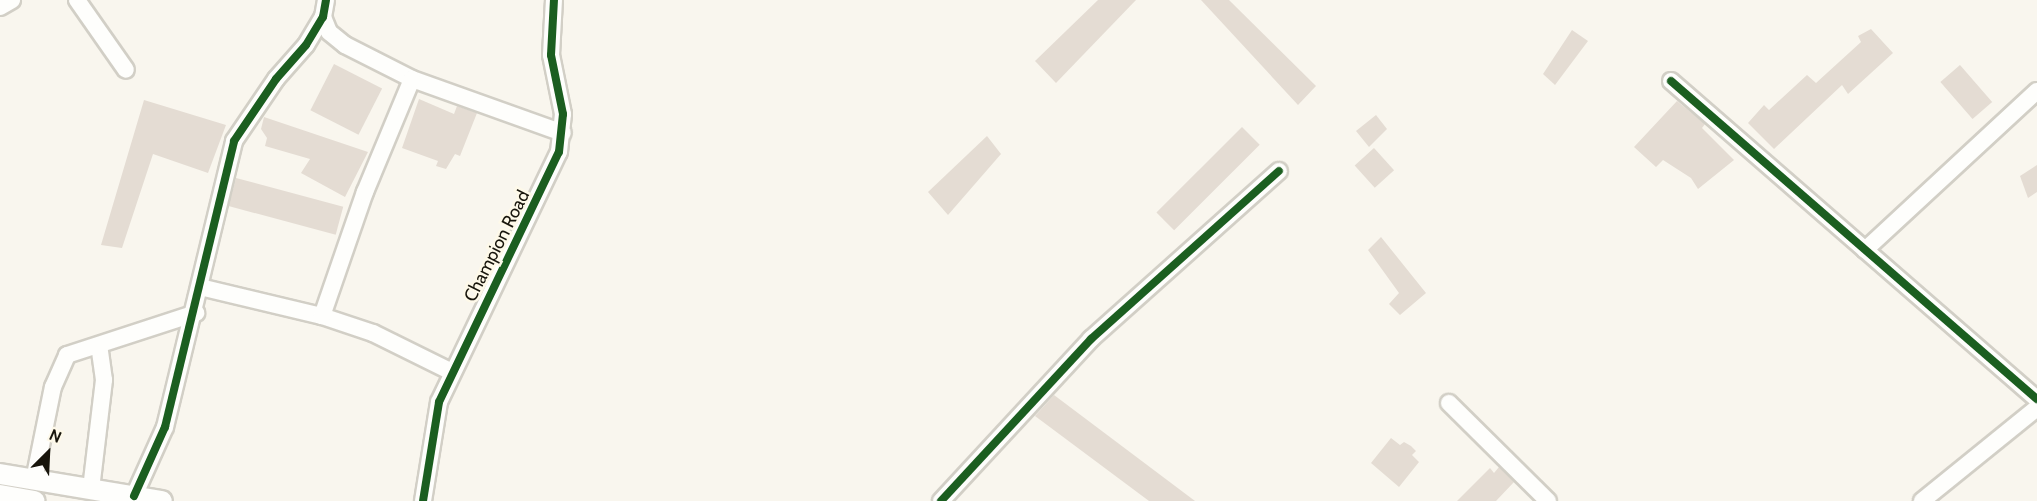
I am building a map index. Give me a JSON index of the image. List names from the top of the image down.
{
  "streets": {
    "street": ["Champion Road"]
  },
  "north": "top right"
}
